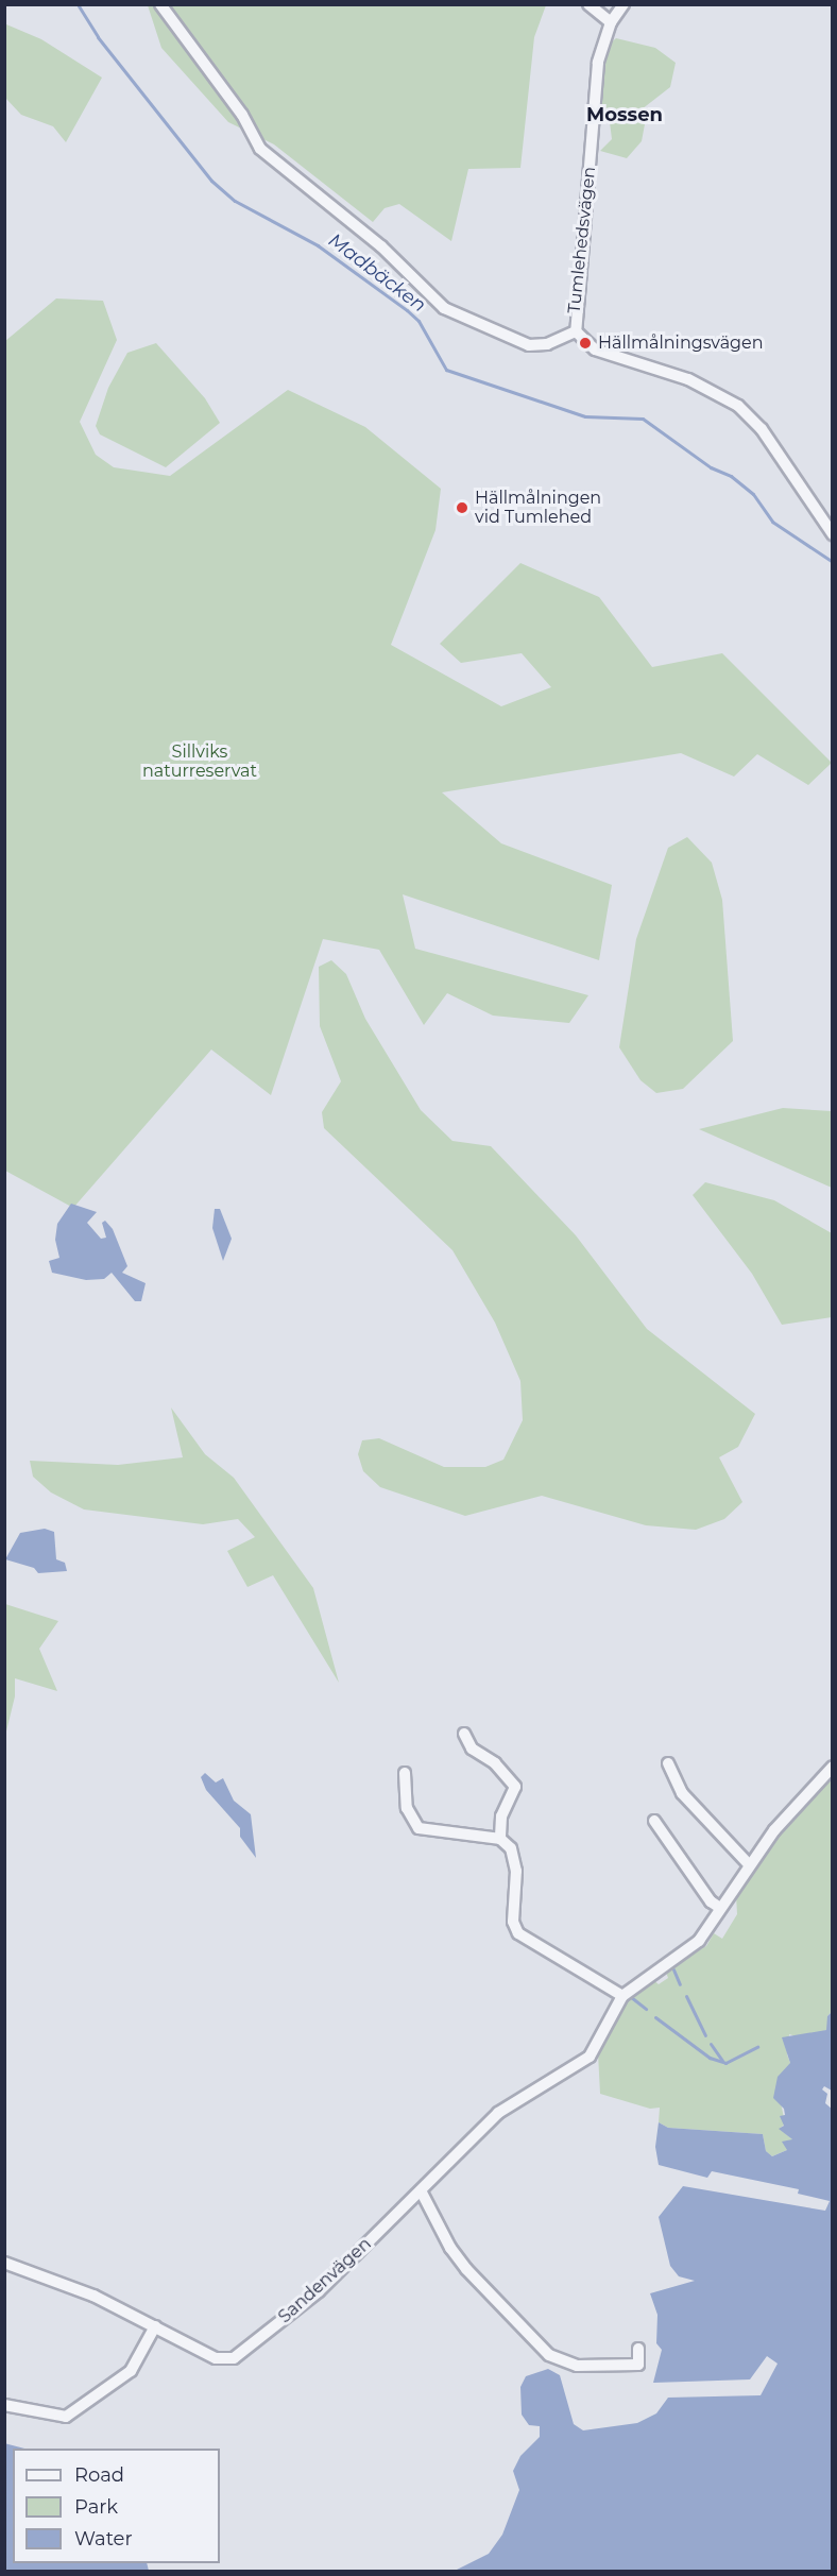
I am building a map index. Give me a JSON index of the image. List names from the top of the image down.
{
  "streets": {
    "street": ["Tumlehedsvägen", "Sandenvägen"]
  },
  "districts": ["Mossen"],
  "water": ["Madbäcken"],
  "parks": ["Sillviks naturreservat"],
  "places": ["Hällmålningsvägen", "Hällmålningen vid Tumlehed"],
  "legend": ["Road", "Park", "Water"]
}
